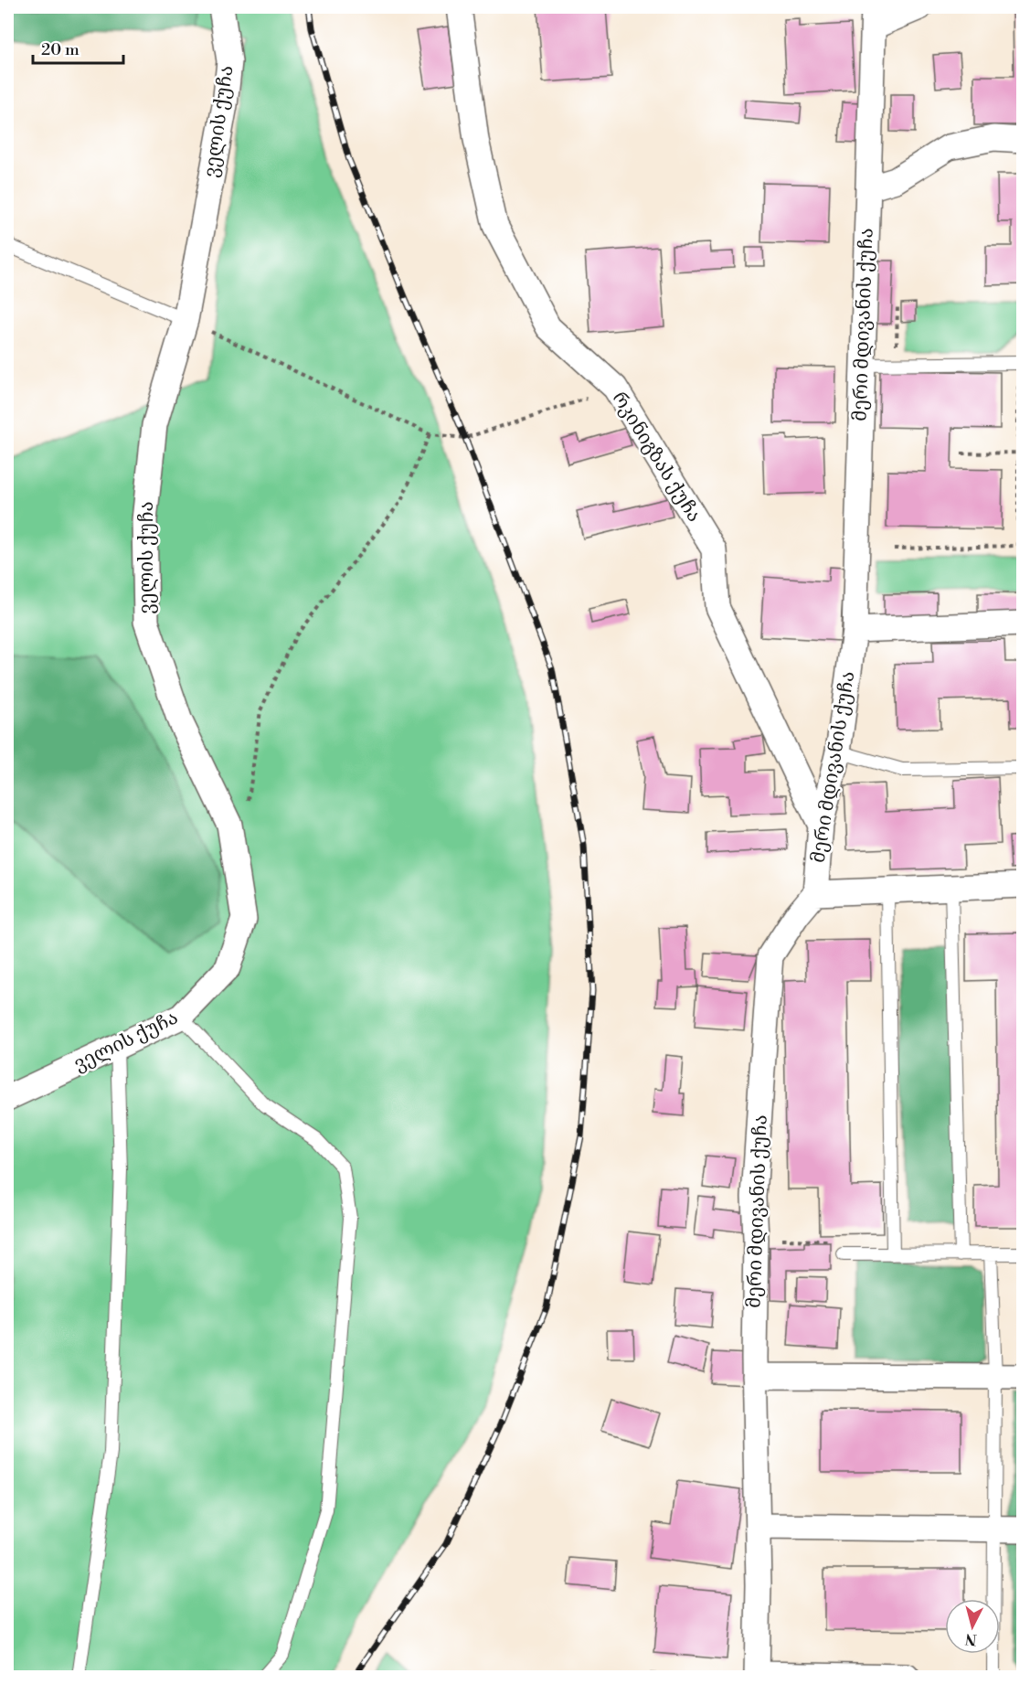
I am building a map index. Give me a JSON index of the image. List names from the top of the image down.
{
  "streets": {
    "street": ["ველის ქუჩა", "მერი მდივანის ქუჩა", "რკინიგზას ქუჩა"]
  },
  "crossings": [
    ["მერი მდივანის ქუჩა", "რკინიგზას ქუჩა"]
  ],
  "scale_bar": "20 m",
  "north": "bottom"
}
